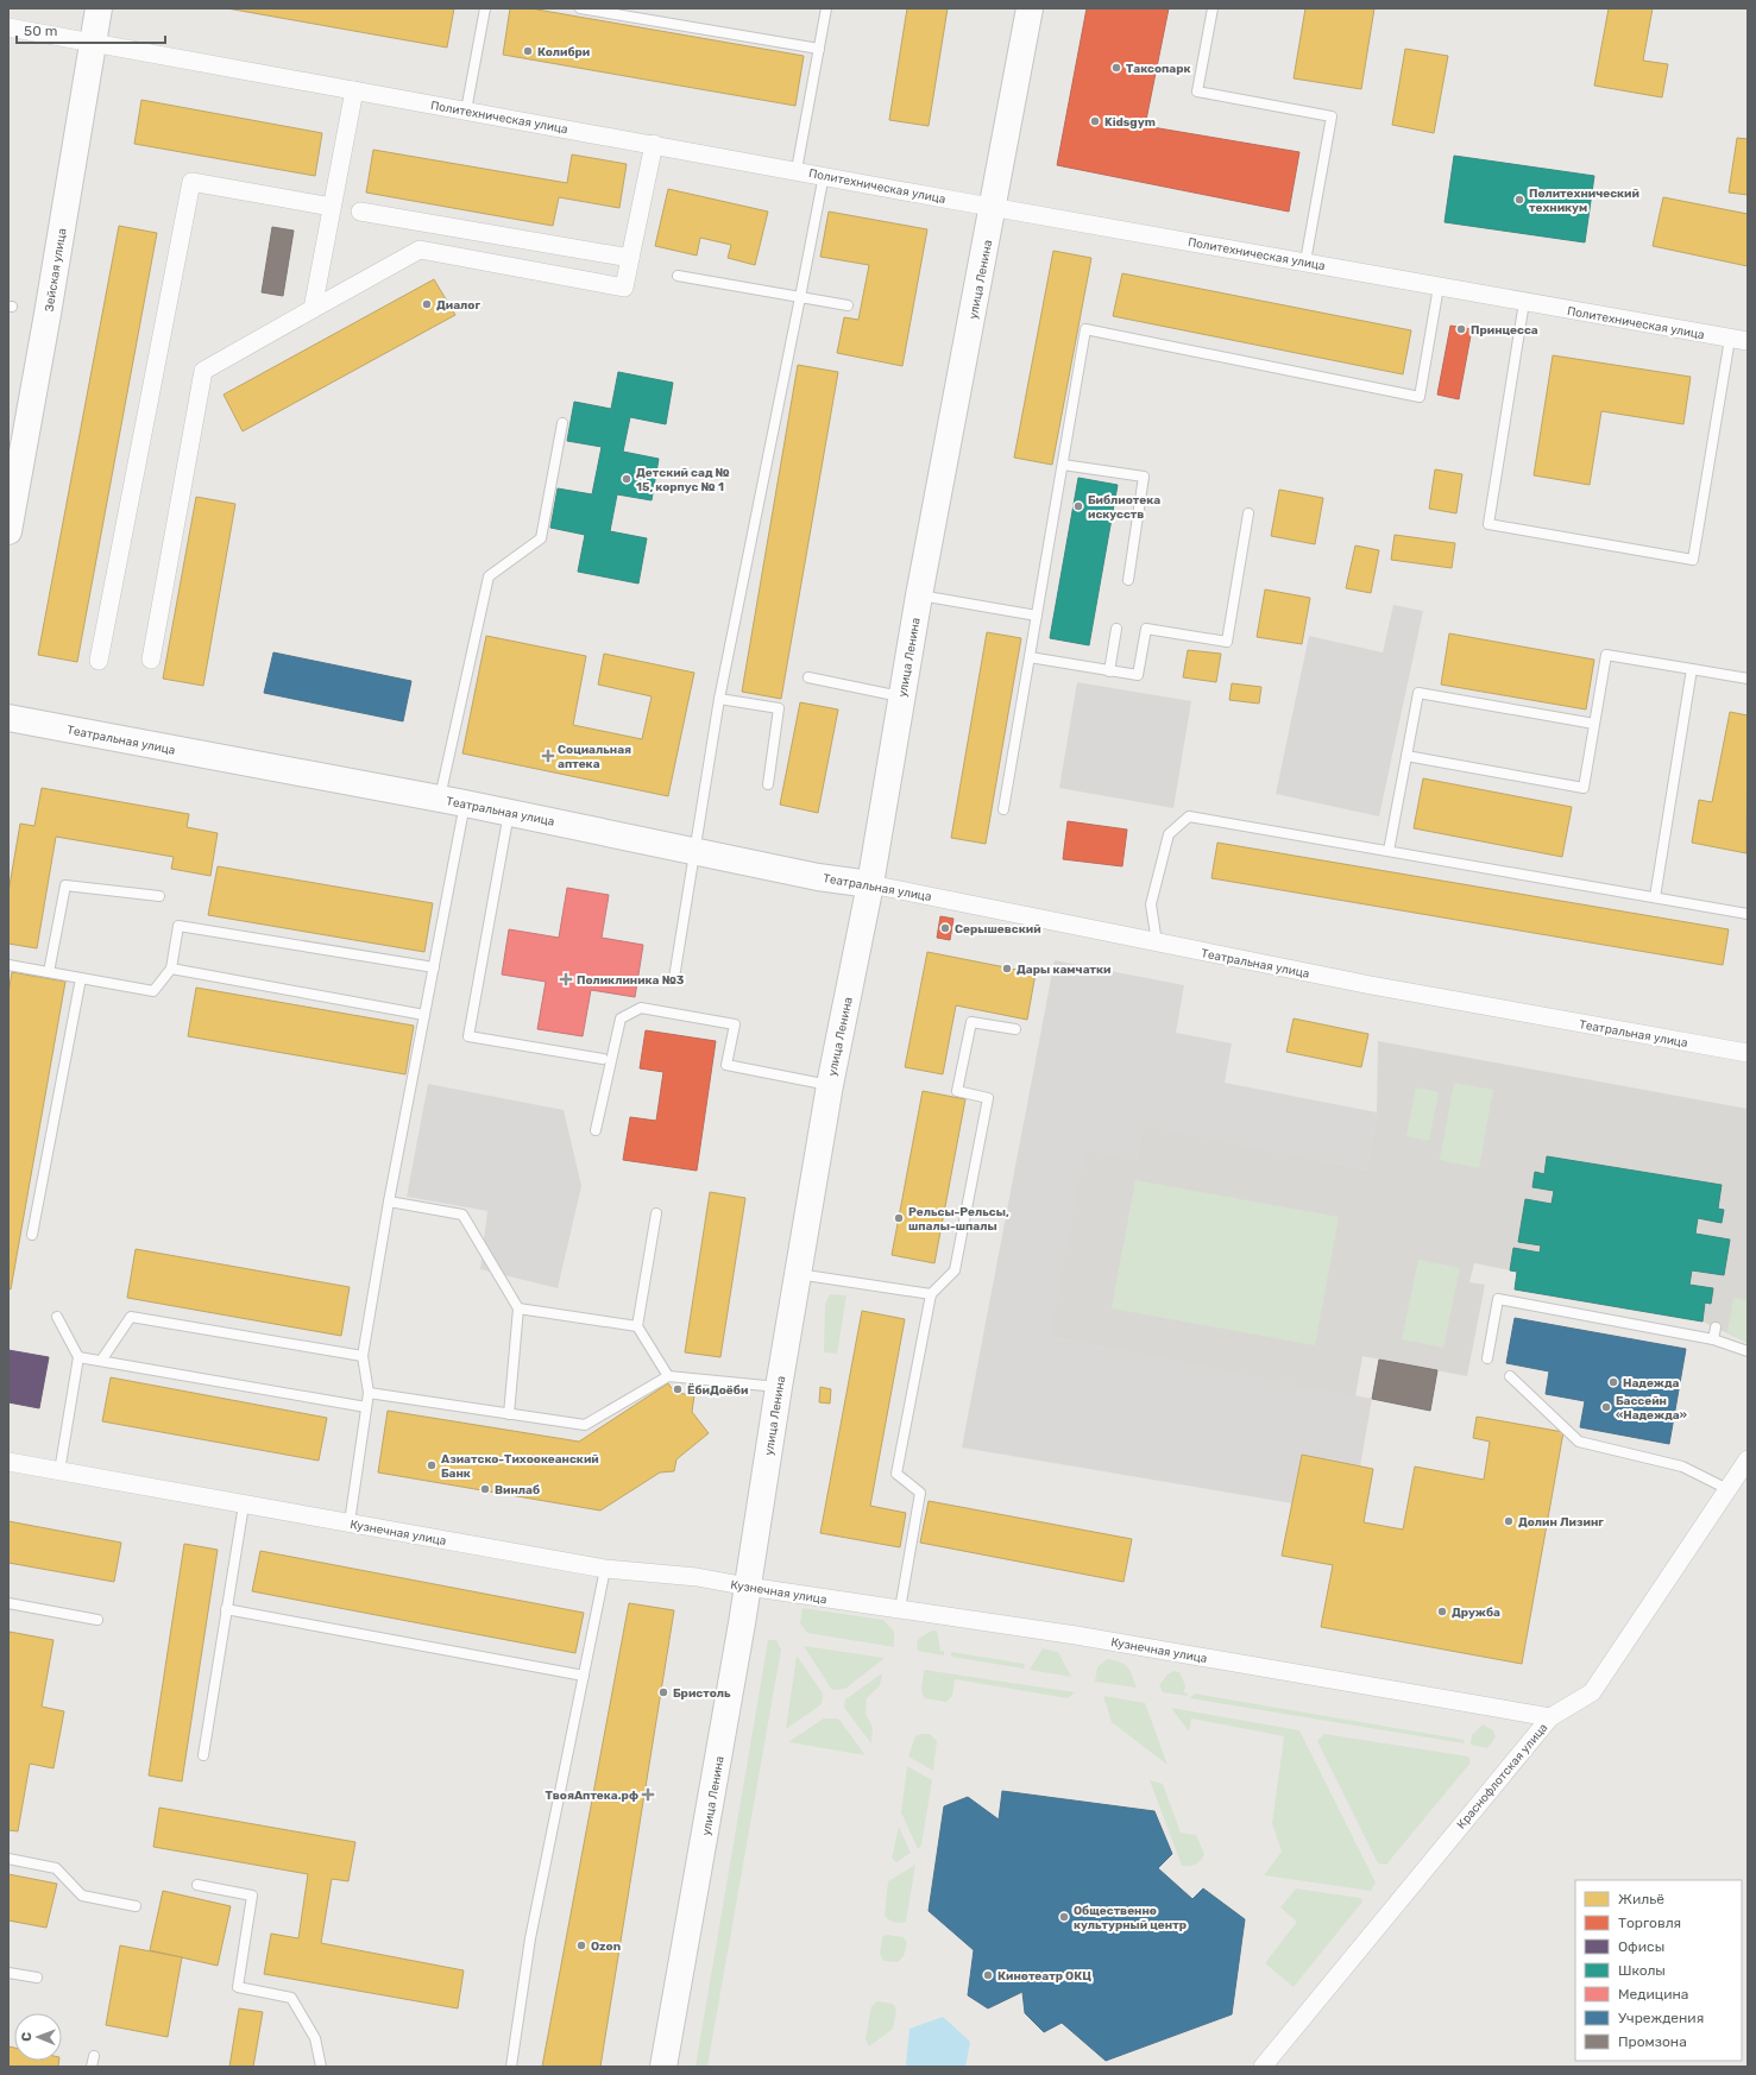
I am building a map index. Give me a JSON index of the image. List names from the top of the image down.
{
  "streets": {
    "main road": ["Зейская улица", "улица Ленина", "Театральная улица"],
    "street": ["Политехническая улица", "Кузнечная улица", "Краснофлотская улица"]
  },
  "crossings": [
    ["Политехническая улица", "Зейская улица"],
    ["Политехническая улица", "улица Ленина"],
    ["улица Ленина", "Театральная улица"],
    ["улица Ленина", "Кузнечная улица"],
    ["Кузнечная улица", "Краснофлотская улица"]
  ],
  "places": {
    "other": [
      "Колибри",
      "Таксопарк",
      "Kidsgym",
      "Политехнический техникум",
      "Диалог",
      "Принцесса",
      "Детский сад № 15, корпус № 1",
      "Библиотека искусств",
      "Серышевский",
      "Дары камчатки",
      "Рельсы-Рельсы, шпалы-шпалы",
      "Надежда",
      "ЁбиДоёби",
      "Бассейн «Надежда»",
      "Азиатско-Тихоокеанский Банк",
      "Винлаб",
      "Долин Лизинг",
      "Дружба",
      "Бристоль",
      "Общественно культурный центр",
      "Ozon",
      "Кинотеатр ОКЦ"
    ],
    "health": ["Социальная аптека", "Поликлиника №3", "ТвояАптека.рф"]
  },
  "legend": [
    "Жильё",
    "Торговля",
    "Офисы",
    "Школы",
    "Медицина",
    "Учреждения",
    "Промзона"
  ],
  "scale_bar": "50 m",
  "north": "left"
}
